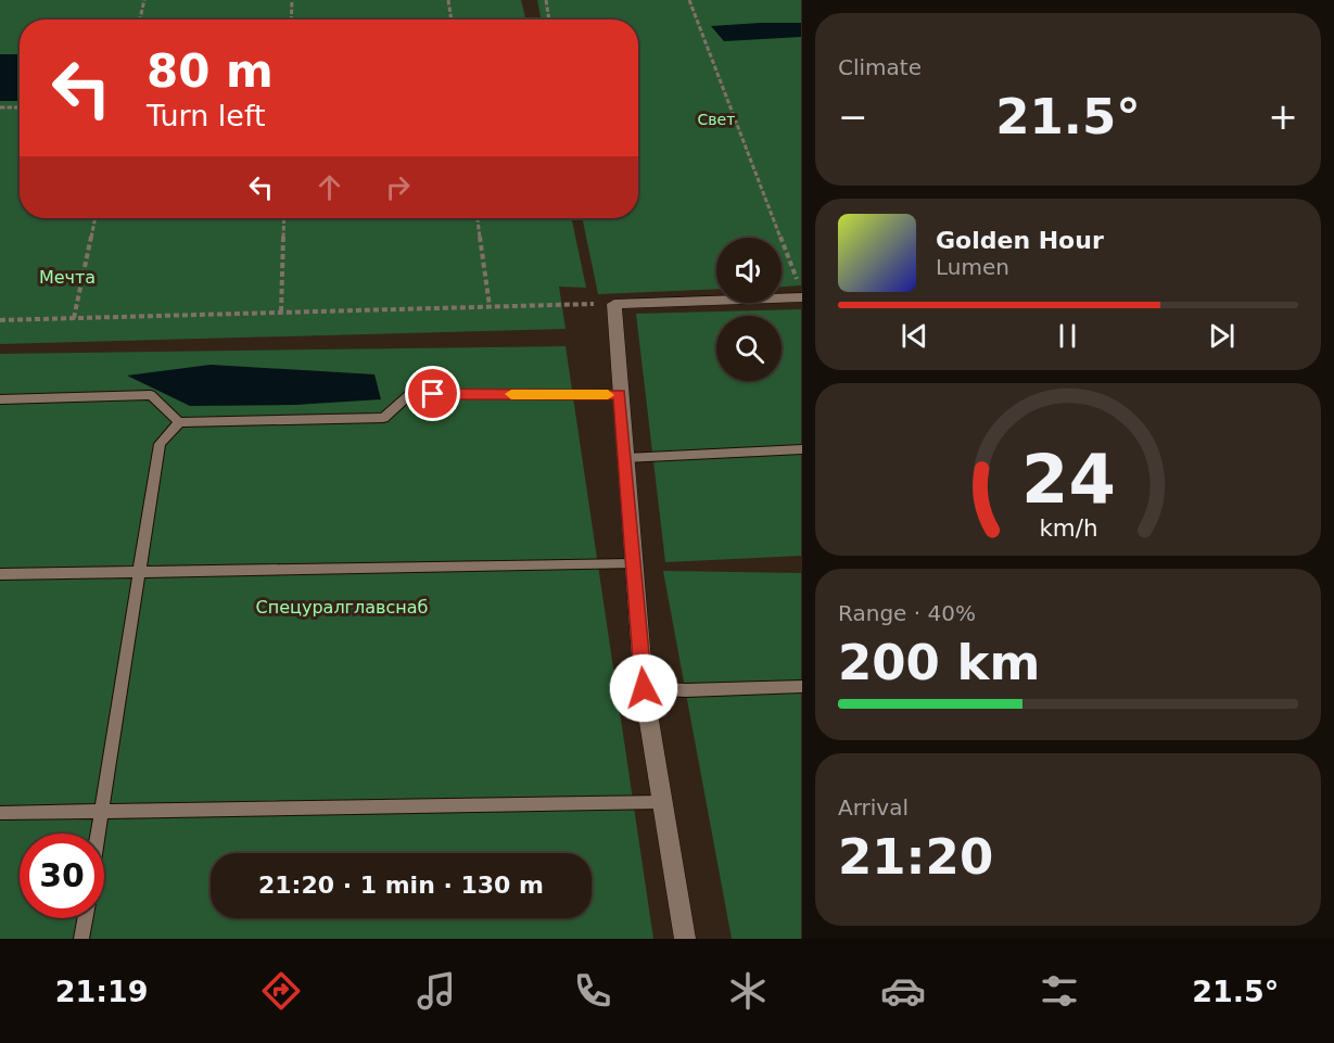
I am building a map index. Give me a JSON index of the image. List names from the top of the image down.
{
  "parks": ["Свет", "Мечта", "Спецуралглавснаб"],
  "page": {
    "tile": [
      "Climate",
      ["Range · 40%", "200 km"],
      ["Arrival", "21:20"]
    ],
    "turn": ["80 m", "Turn left"],
    "heat": ["−", "21.5°", "+"],
    "song": ["Golden Hour", "Lumen"],
    "limit": "30",
    "trip": "21:20 · 1 min · 130 m",
    "tabs": ["21:19", "21.5°"],
    "gauge": ["24", "km/h"]
  }
}
